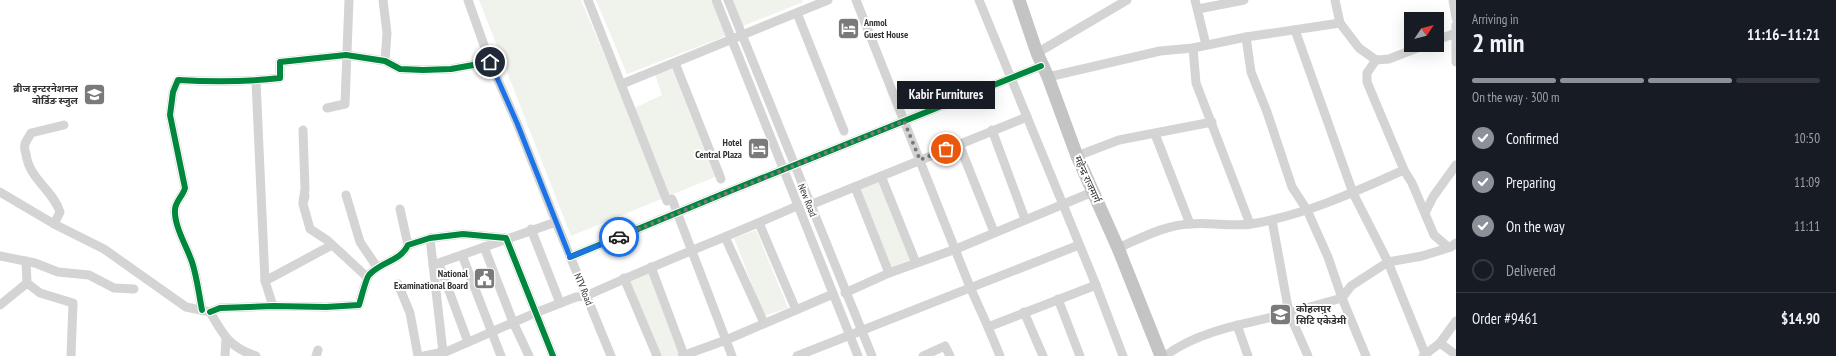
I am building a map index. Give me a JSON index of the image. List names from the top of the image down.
{
  "streets": {
    "highway": ["महेन्द्र राजमार्ग"],
    "street": ["New Road", "NTV Road"]
  },
  "places": {
    "hotel": ["Anmol Guest House", "Hotel Central Plaza"],
    "school or university": ["ब्रीज इन्टरनेशनल बोर्डिङ स्जुल", "कोहलपुर सिटि एकेडेमी"],
    "other": ["Kabir Furnitures"],
    "public building": ["National Examinational Board"]
  },
  "north": "top right",
  "page": {
    "heading": ["2 min", "Arriving in", "11:16–11:21"],
    "panel": ["Order #9461", "$14.90"],
    "bar": "On the way · 300 m",
    "bubble": "Kabir Furnitures",
    "list": [
      ["Confirmed", "10:50"],
      ["Preparing", "11:09"],
      ["On the way", "11:11"],
      "Delivered"
    ]
  }
}
